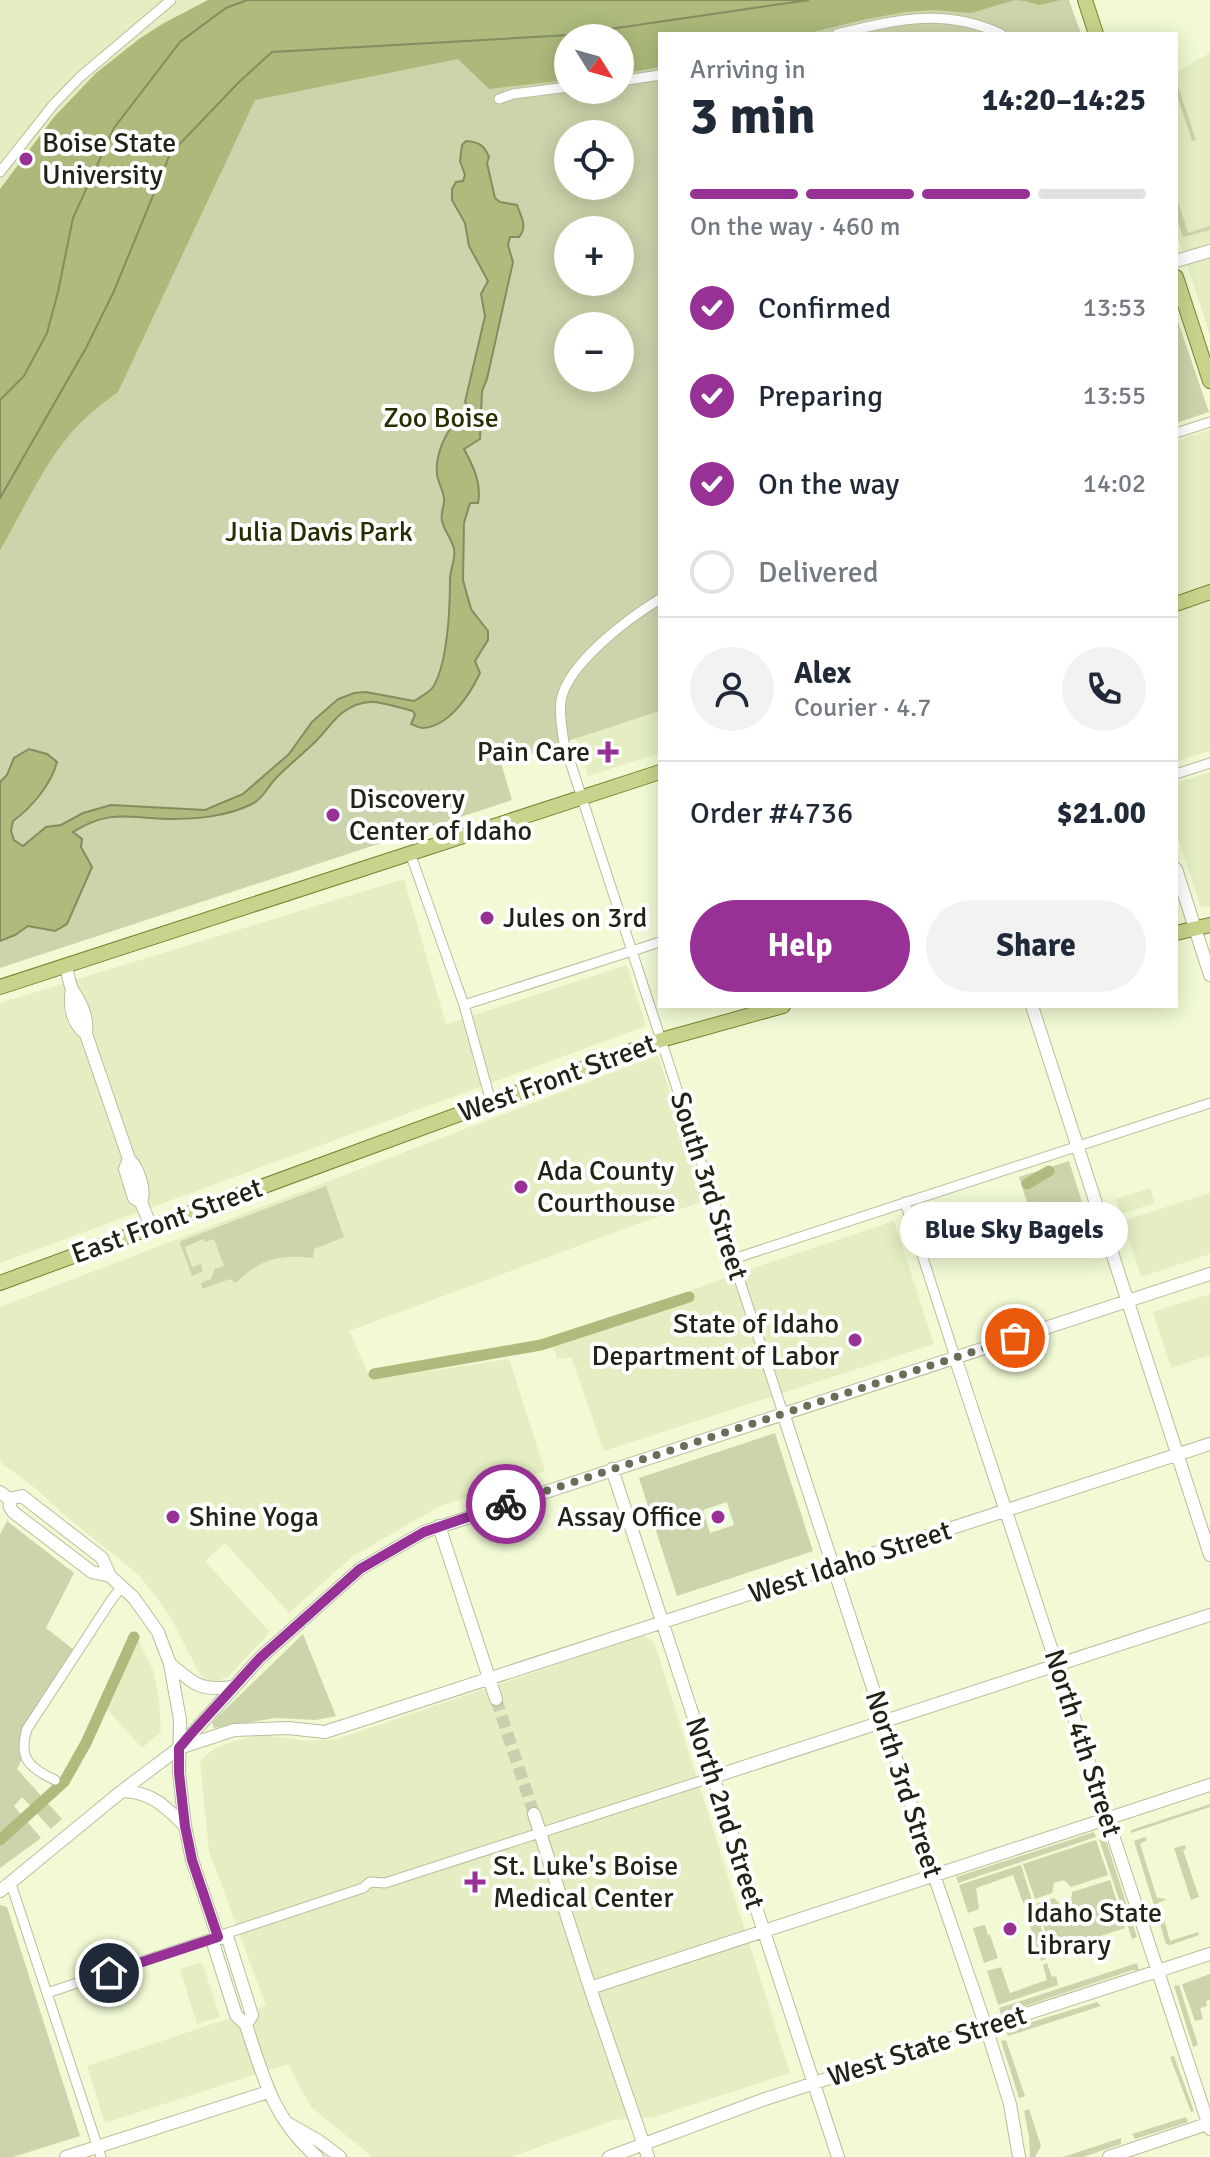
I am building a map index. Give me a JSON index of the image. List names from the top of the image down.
{
  "streets": {
    "main road": ["West Front Street", "East Front Street"],
    "street": [
      "South 3rd Street",
      "West Idaho Street",
      "North 4th Street",
      "North 3rd Street",
      "North 2nd Street",
      "West State Street"
    ]
  },
  "crossings": [
    ["West Front Street", "South 3rd Street"],
    ["West Front Street", "East Front Street"],
    ["South 3rd Street", "North 3rd Street"],
    ["West Idaho Street", "North 4th Street"],
    ["West Idaho Street", "North 3rd Street"],
    ["West Idaho Street", "North 2nd Street"],
    ["North 4th Street", "West State Street"],
    ["North 3rd Street", "West State Street"],
    ["North 2nd Street", "West State Street"]
  ],
  "parks": ["Zoo Boise", "Julia Davis Park"],
  "places": {
    "other": [
      "Boise State University",
      "Discovery Center of Idaho",
      "Jules on 3rd",
      "Ada County Courthouse",
      "Blue Sky Bagels",
      "State of Idaho Department of Labor",
      "Shine Yoga",
      "Assay Office",
      "Idaho State Library"
    ],
    "health": ["Pain Care", "St. Luke's Boise Medical Center"]
  },
  "north": "bottom right",
  "page": {
    "map_buttons": ["+", "−"],
    "heading": ["3 min", "Arriving in", "14:20–14:25"],
    "panel": [
      "Alex",
      "Courier · 4.7",
      "Order #4736",
      "$21.00"
    ],
    "bar": "On the way · 460 m",
    "list": [
      ["Confirmed", "13:53"],
      ["Preparing", "13:55"],
      ["On the way", "14:02"],
      "Delivered"
    ],
    "buttons": ["Help", "Share"],
    "bubble": "Blue Sky Bagels"
  }
}
